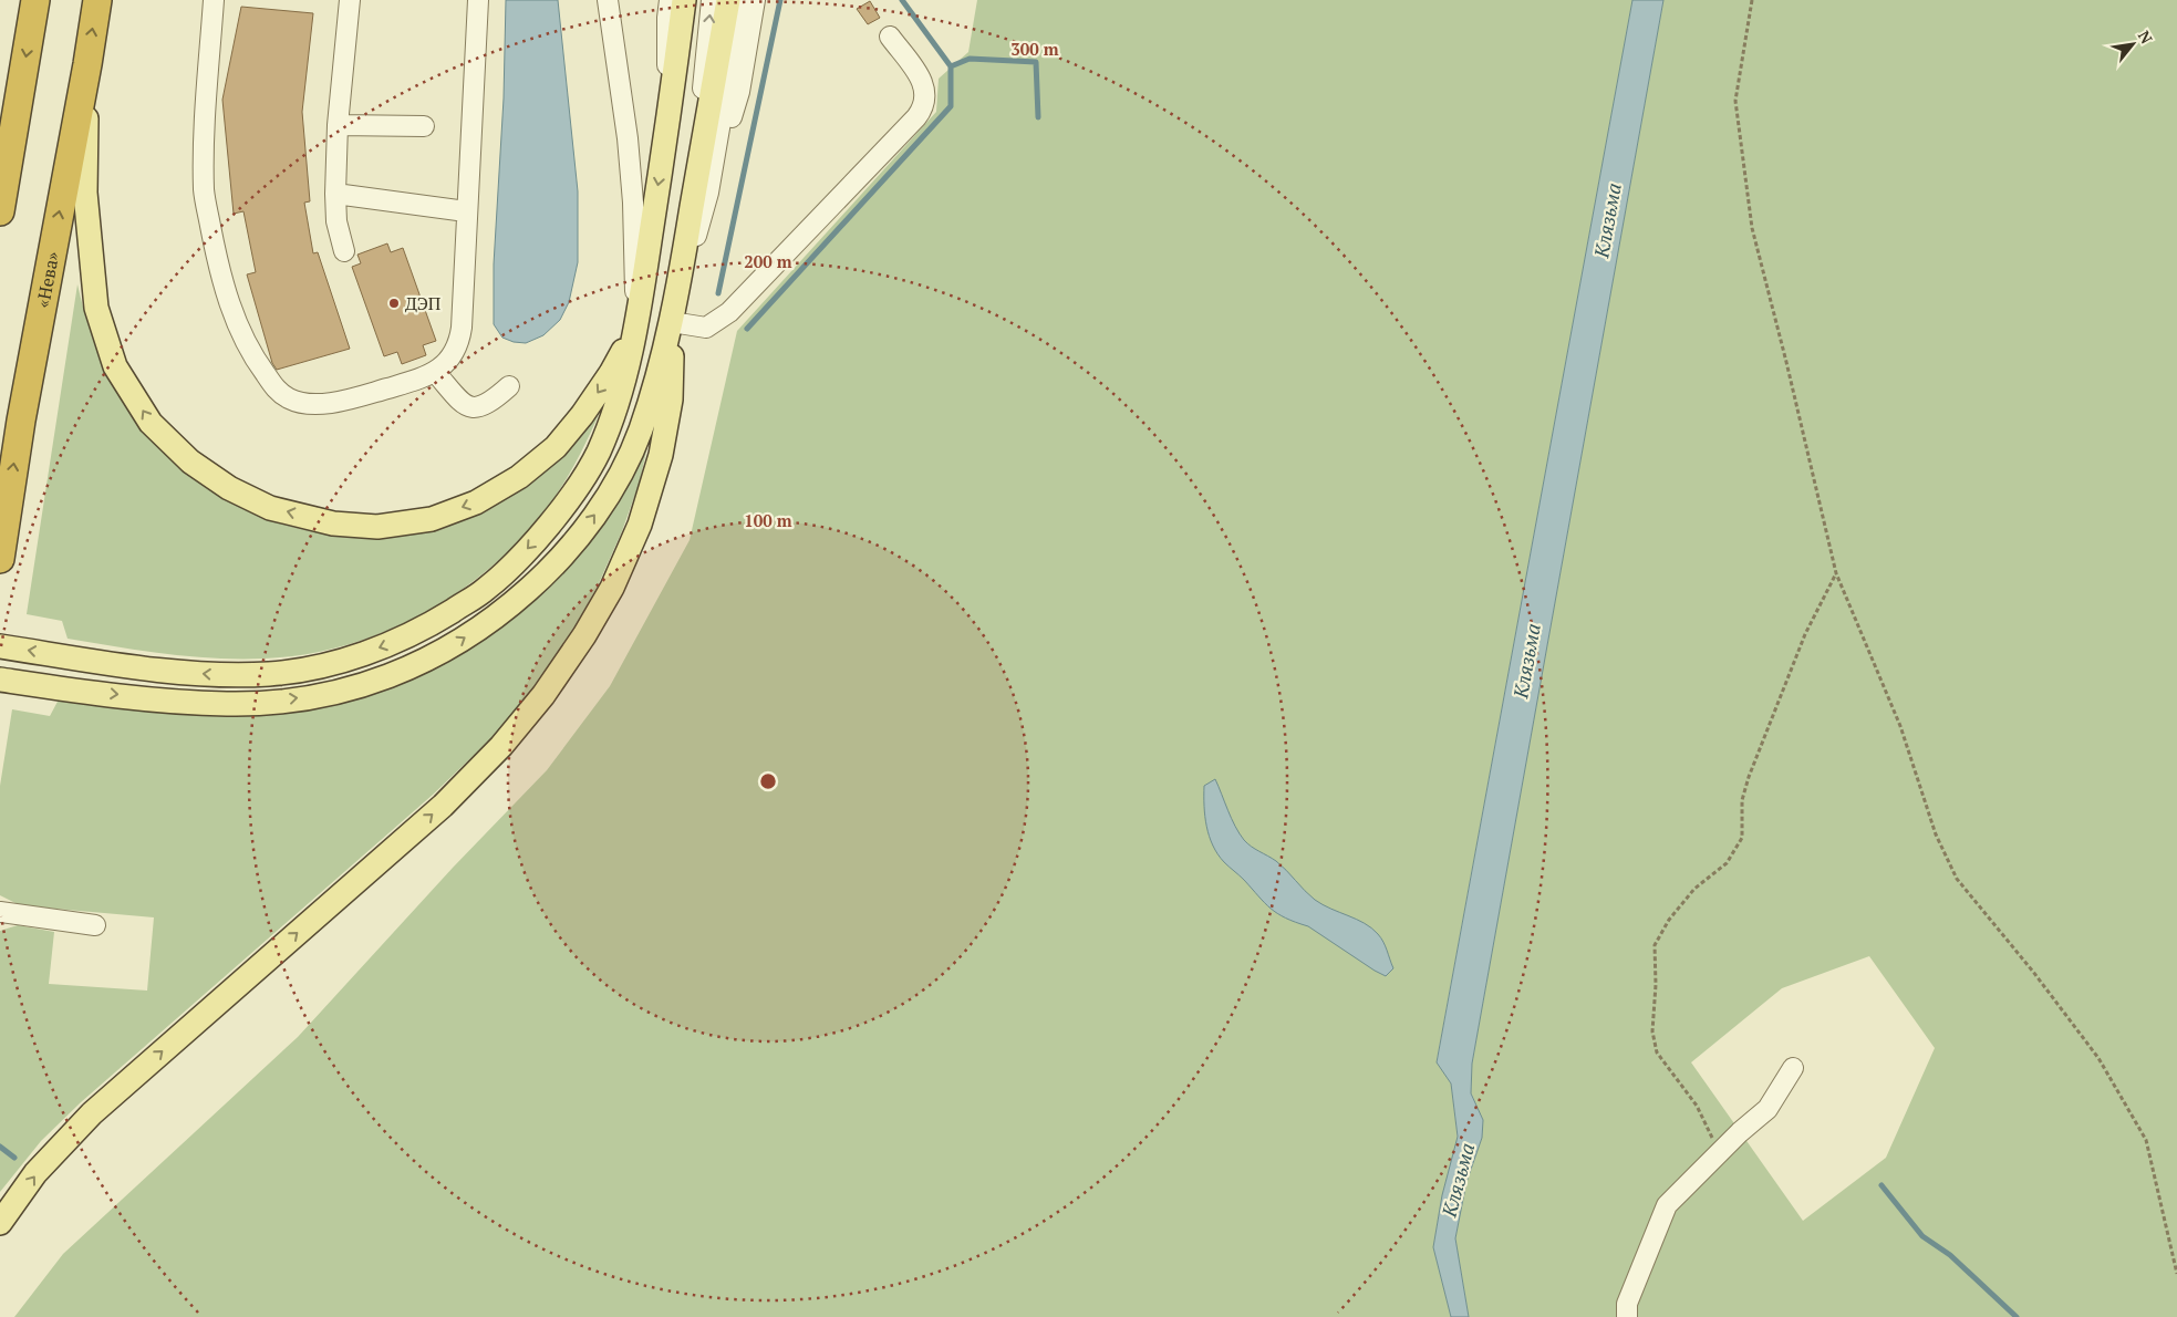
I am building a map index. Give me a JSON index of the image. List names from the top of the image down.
{
  "streets": {
    "highway": ["«Нева»"]
  },
  "water": ["Клязьма"],
  "places": ["ДЭП"],
  "north": "top right",
  "rings": ["300 m", "200 m", "100 m"]
}
